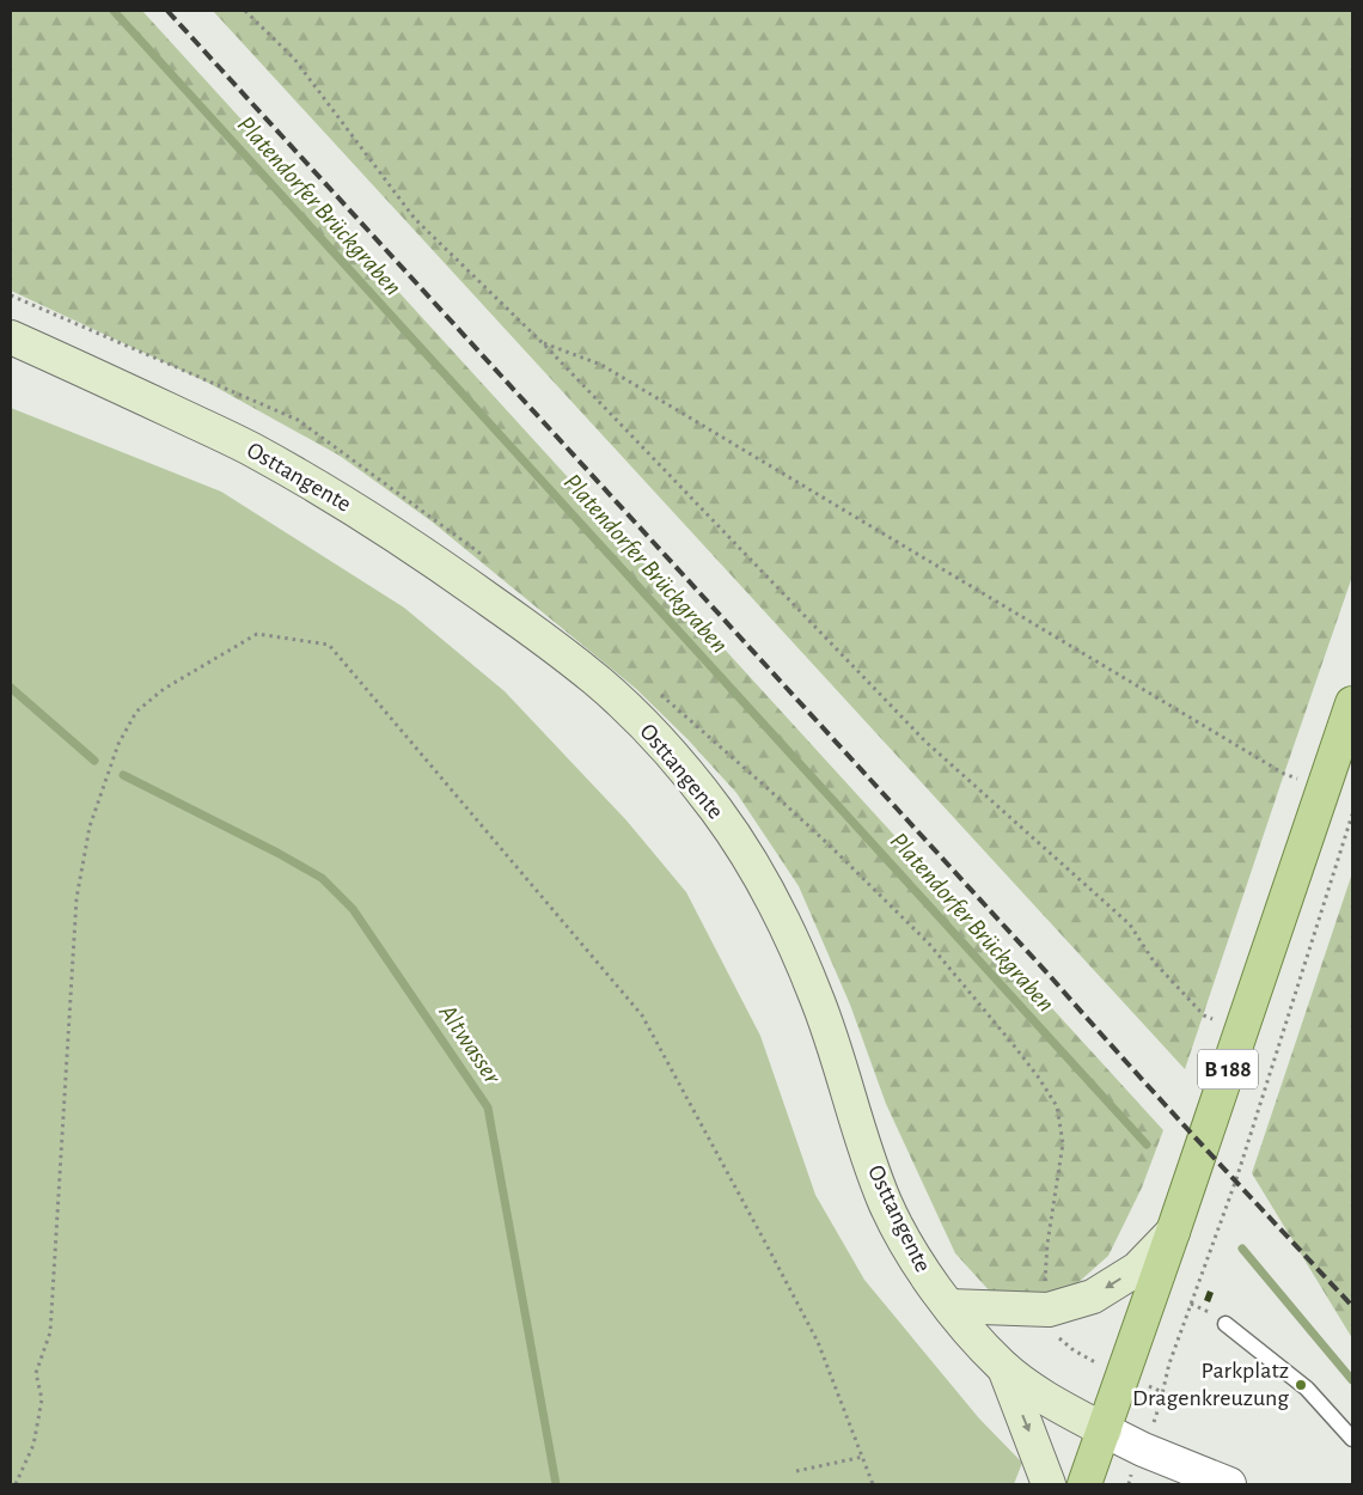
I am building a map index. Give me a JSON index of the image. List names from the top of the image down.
{
  "streets": {
    "main road": ["Osttangente", "B 188"]
  },
  "crossings": [
    ["Osttangente", "B 188"]
  ],
  "water": ["Platendorfer Brückgraben", "Altwasser"],
  "places": ["Parkplatz Dragenkreuzung"]
}
